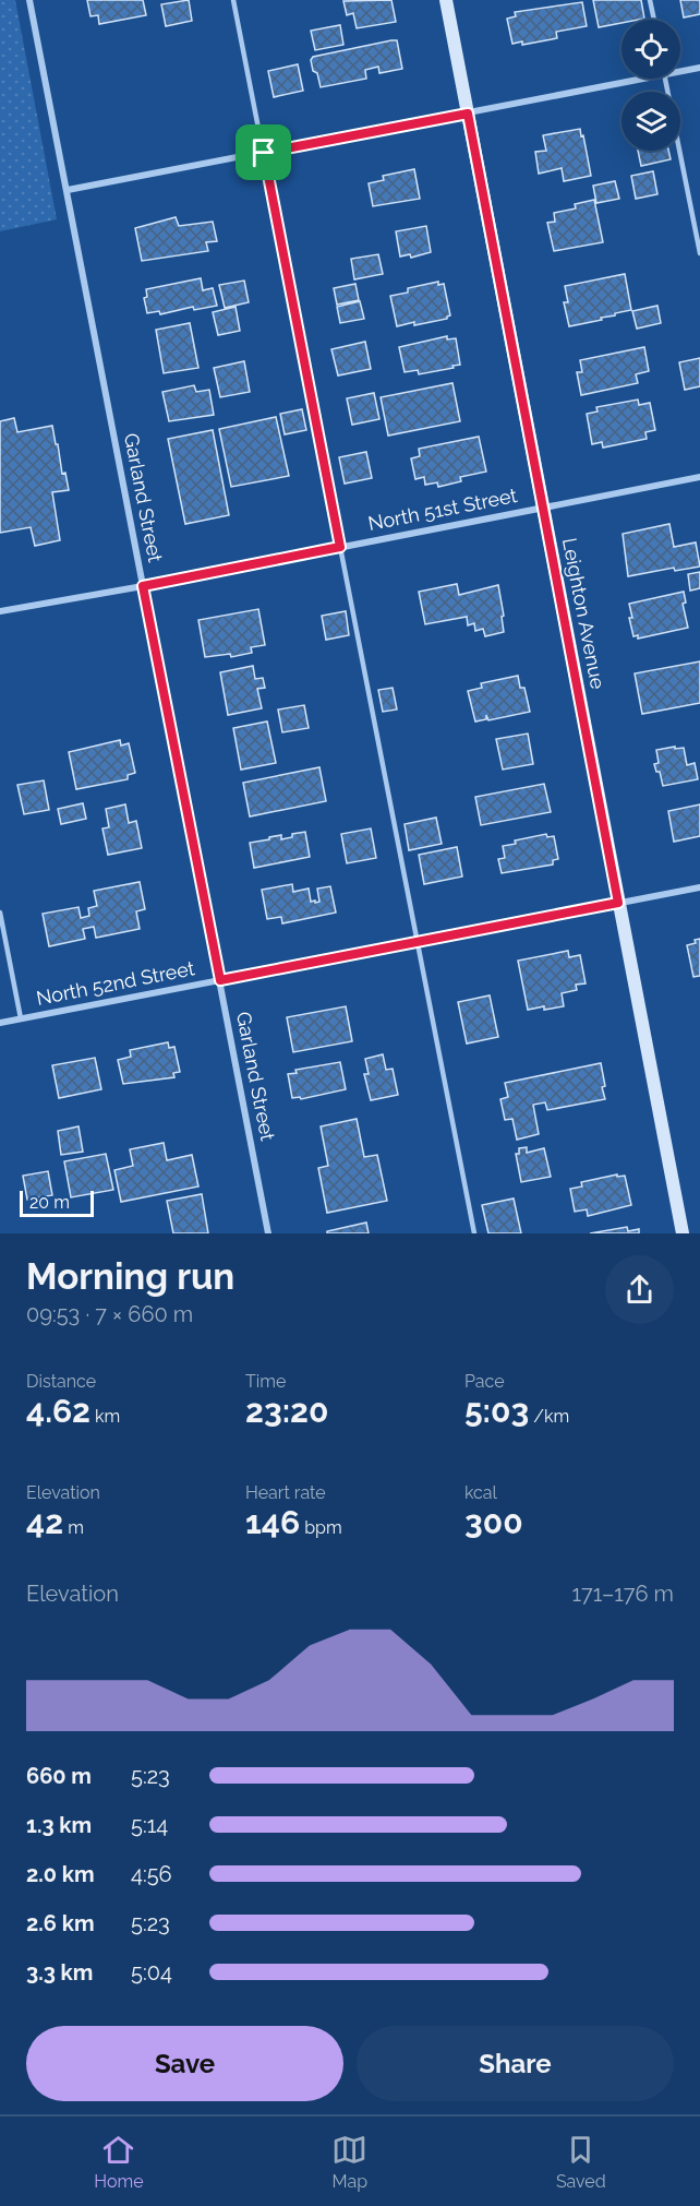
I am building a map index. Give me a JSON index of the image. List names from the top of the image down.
{
  "streets": {
    "street": [
      "Garland Street",
      "North 51st Street",
      "Leighton Avenue",
      "North 52nd Street"
    ]
  },
  "crossings": [
    ["Garland Street", "North 51st Street"],
    ["Garland Street", "North 52nd Street"],
    ["North 51st Street", "Leighton Avenue"],
    ["Leighton Avenue", "North 52nd Street"]
  ],
  "scale_bar": "20 m",
  "page": {
    "scale": "20 m",
    "heading": ["Morning run", "09:53 · 7 × 660 m"],
    "stats": [
      ["Distance", "4.62 km"],
      ["Time", "23:20"],
      ["Pace", "5:03 /km"],
      ["Elevation", "42 m"],
      ["Heart rate", "146 bpm"],
      ["kcal", "300"]
    ],
    "chart": ["Elevation", "171–176 m"],
    "list": [
      {
        "name": "660 m",
        "note": "5:23"
      },
      {
        "name": "1.3 km",
        "note": "5:14"
      },
      {
        "name": "2.0 km",
        "note": "4:56"
      },
      {
        "name": "2.6 km",
        "note": "5:23"
      },
      {
        "name": "3.3 km",
        "note": "5:04"
      }
    ],
    "buttons": ["Save", "Share"],
    "tabs": ["Home", "Map", "Saved"]
  }
}
